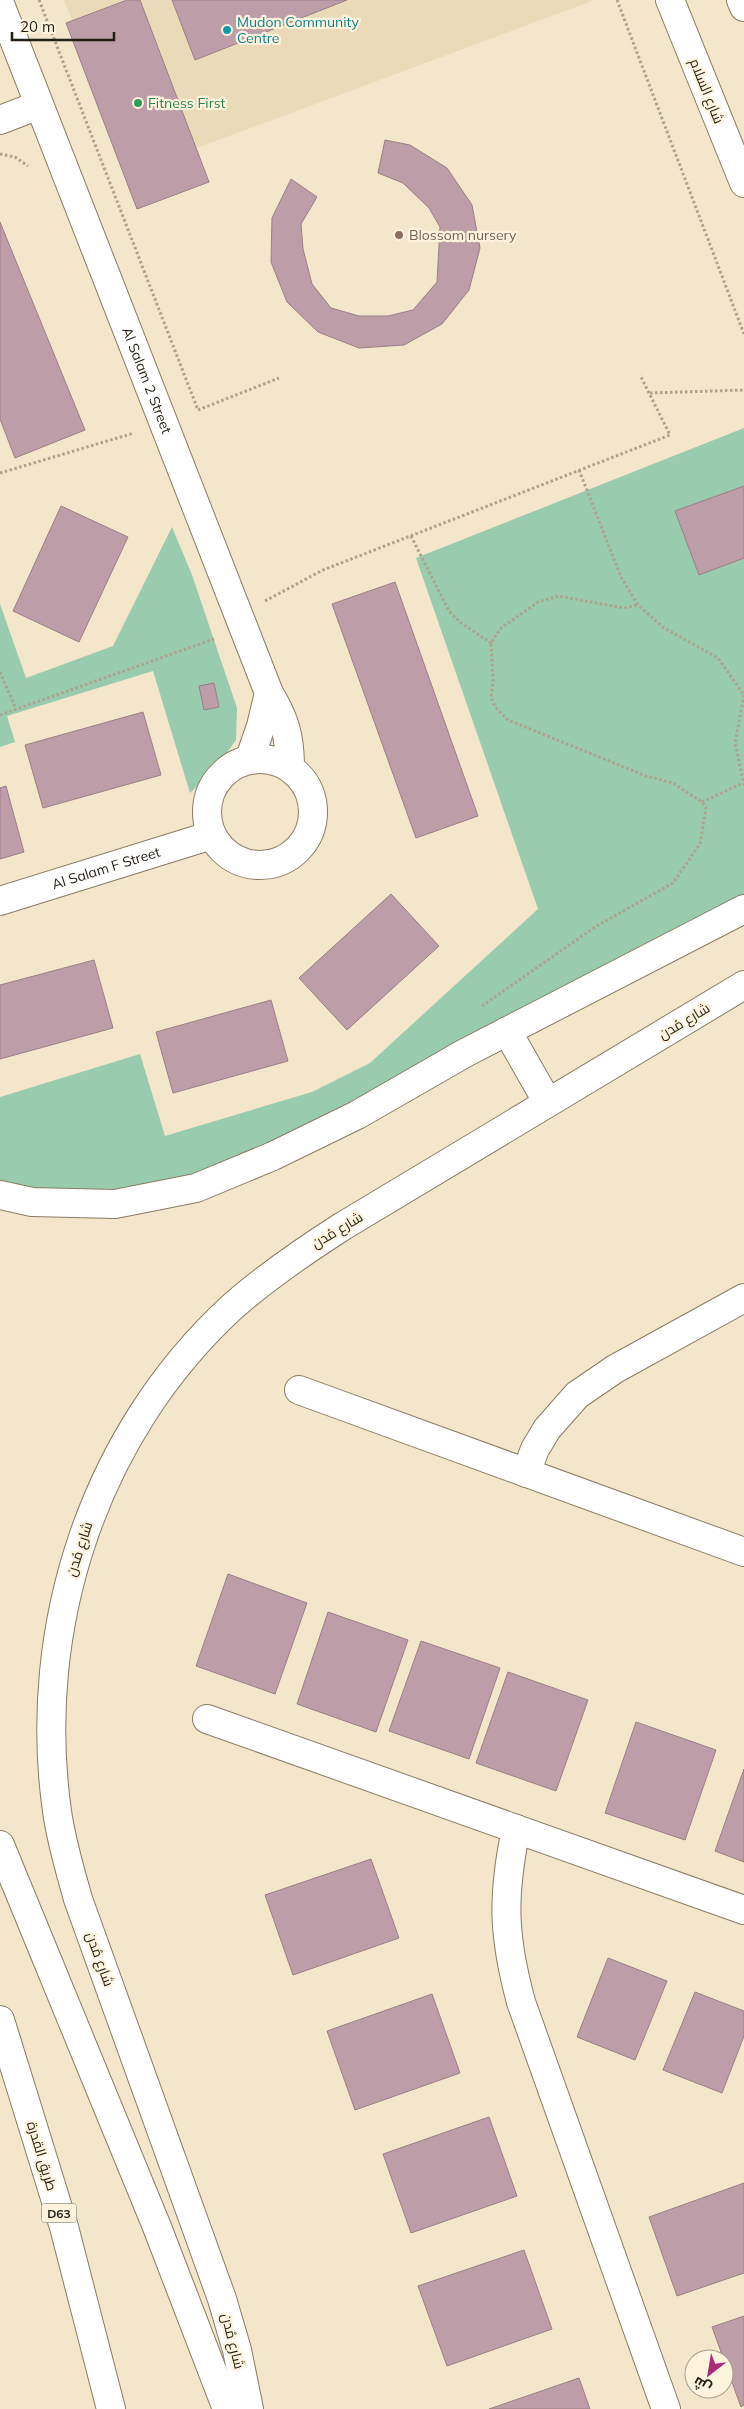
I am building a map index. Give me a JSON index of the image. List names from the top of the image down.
{
  "streets": {
    "street": [
      "شارع السلام",
      "Al Salam 2 Street",
      "Al Salam F Street",
      "شارع مُدن",
      "طريق القدرة",
      "D63"
    ]
  },
  "places": ["Mudon Community Centre", "Fitness First", "Blossom nursery"],
  "scale_bar": "20 m",
  "north": "bottom left"
}
